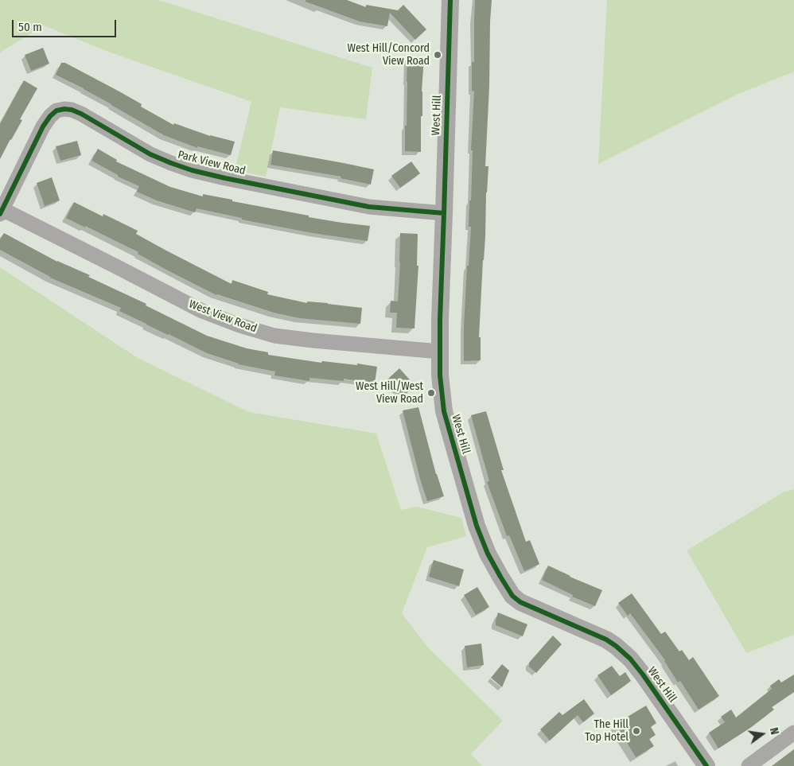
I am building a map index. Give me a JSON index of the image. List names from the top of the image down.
{
  "streets": {
    "street": ["West Hill", "Park View Road", "West View Road"]
  },
  "crossings": [
    ["West Hill", "Park View Road"],
    ["West Hill", "West View Road"],
    ["Park View Road", "West View Road"]
  ],
  "places": ["West Hill/Concord View Road", "West Hill/West View Road", "The Hill Top Hotel"],
  "scale_bar": "50 m",
  "north": "right"
}
